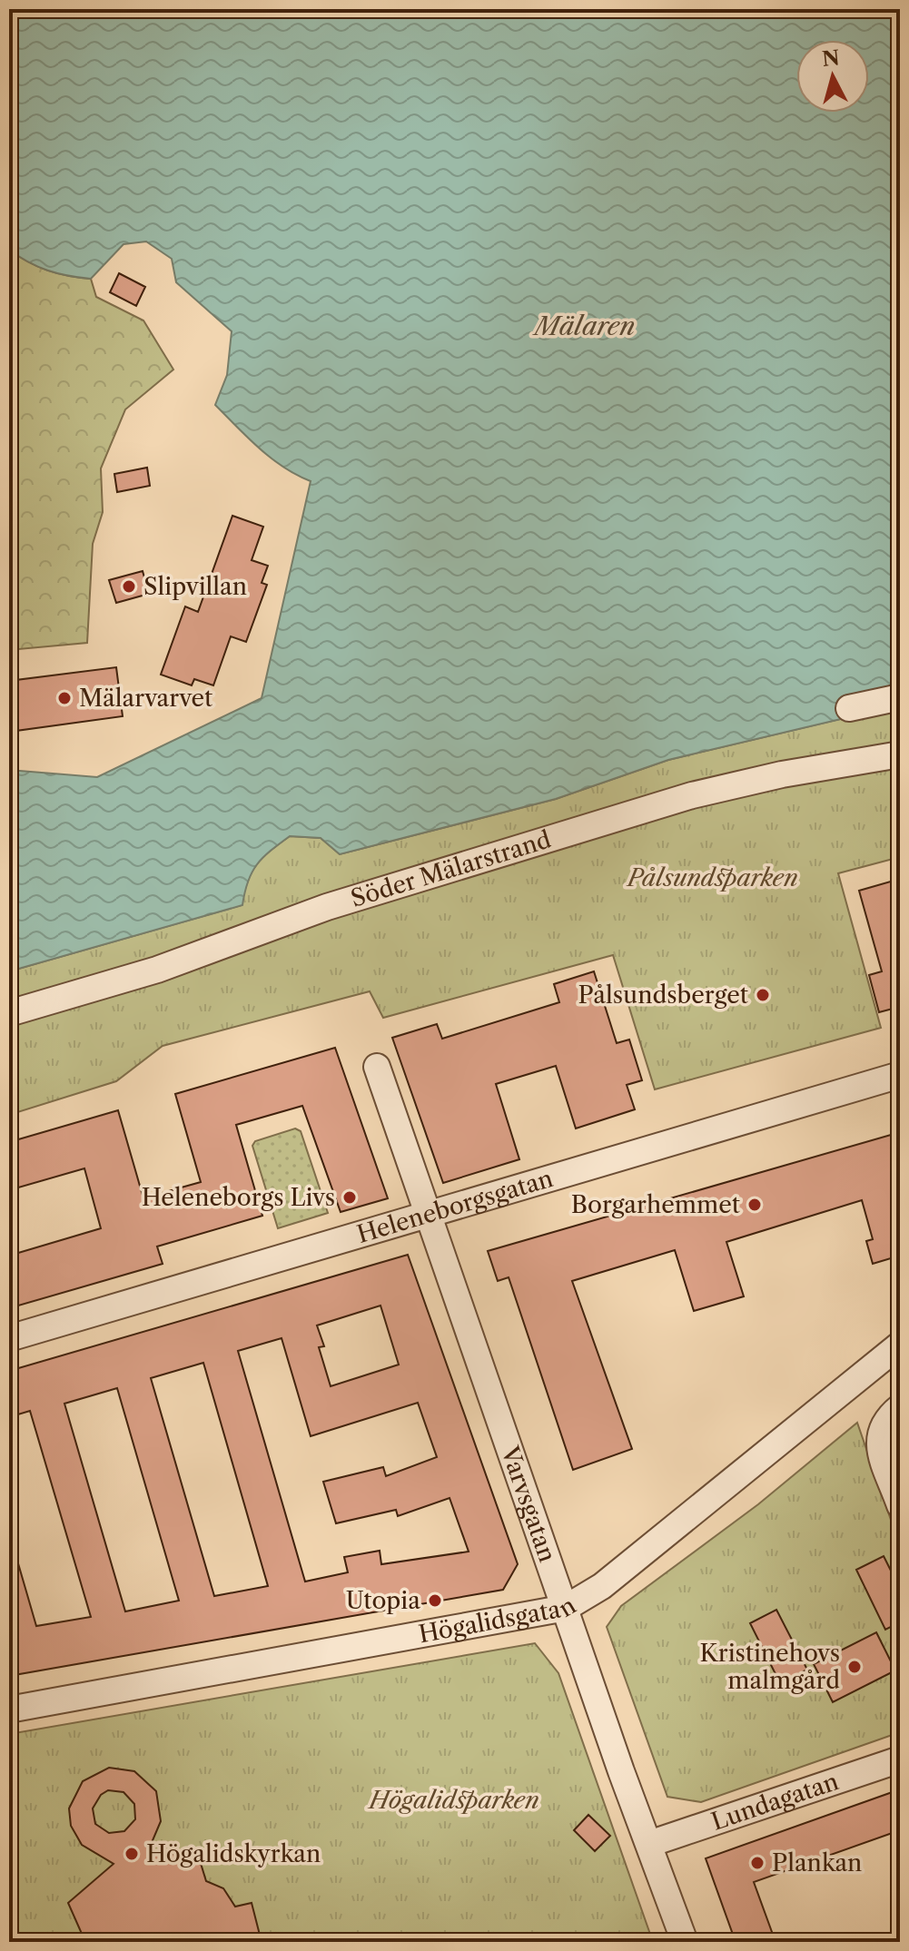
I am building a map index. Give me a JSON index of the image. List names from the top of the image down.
{
  "streets": {
    "street": [
      "Söder Mälarstrand",
      "Heleneborgsgatan",
      "Varvsgatan",
      "Högalidsgatan",
      "Lundagatan"
    ]
  },
  "crossings": [
    ["Heleneborgsgatan", "Varvsgatan"],
    ["Varvsgatan", "Högalidsgatan"],
    ["Varvsgatan", "Lundagatan"]
  ],
  "water": ["Mälaren"],
  "parks": ["Pålsundsparken", "Högalidsparken"],
  "places": [
    "Slipvillan",
    "Mälarvarvet",
    "Pålsundsberget",
    "Heleneborgs Livs",
    "Borgarhemmet",
    "Utopia",
    "Kristinehovs malmgård",
    "Högalidskyrkan",
    "Plankan"
  ],
  "north": "top"
}
